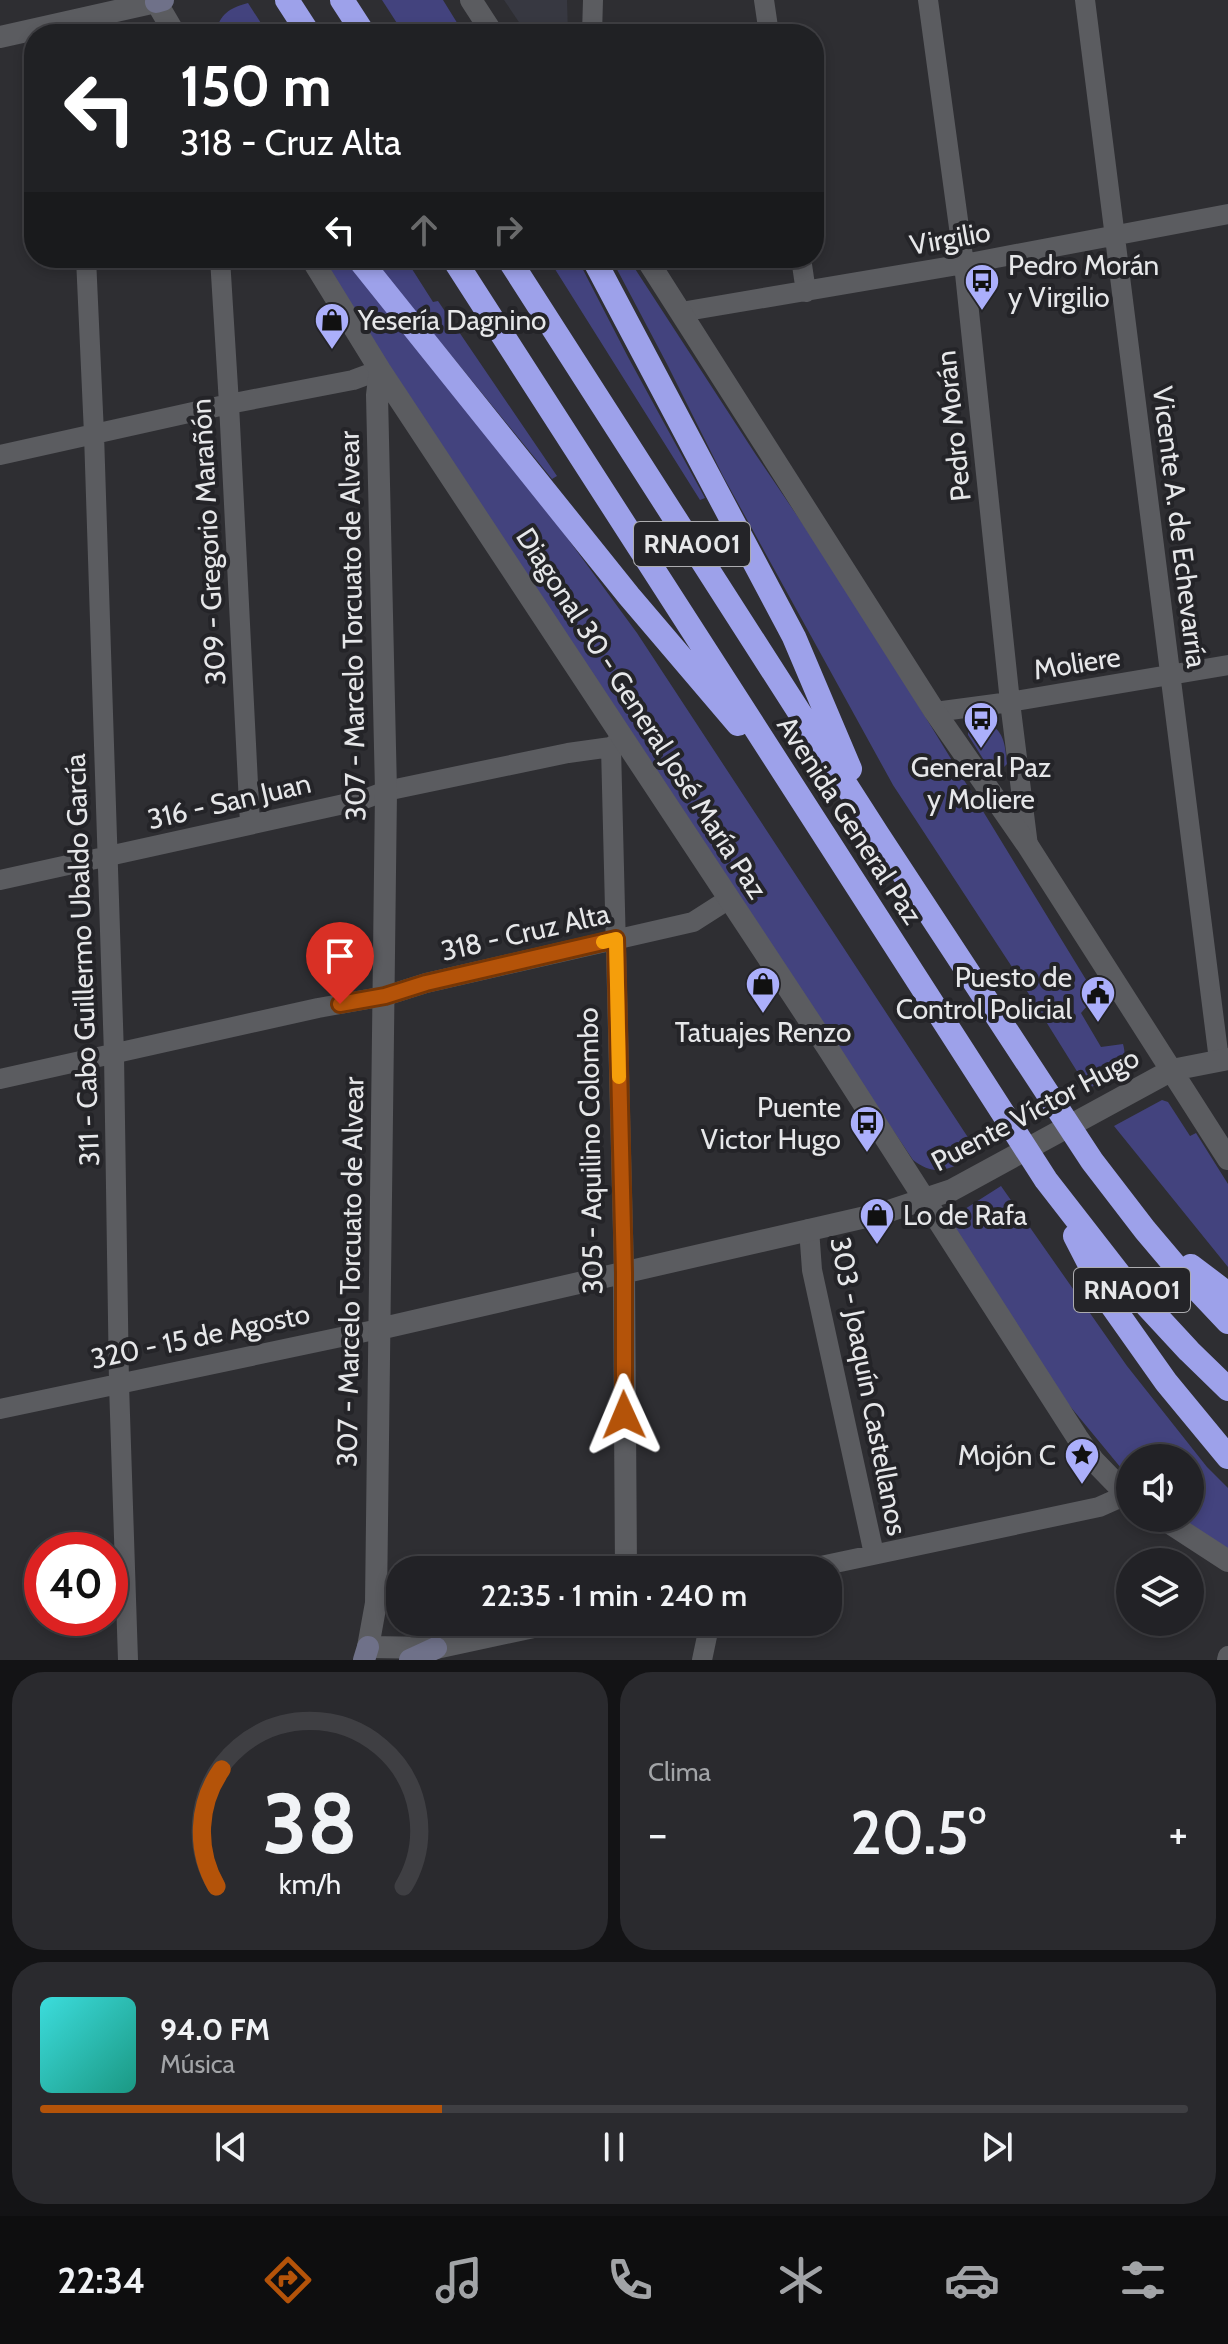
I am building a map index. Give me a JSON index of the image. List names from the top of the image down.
{
  "streets": {
    "highway": ["RNA001", "Avenida General Paz"],
    "street": [
      "Virgilio",
      "Pedro Morán",
      "Vicente A. de Echevarría",
      "309 - Gregorio Marañón",
      "307 - Marcelo Torcuato de Alvear",
      "Moliere",
      "Diagonal 30 - General José María Paz",
      "316 - San Juan",
      "318 - Cruz Alta",
      "311 - Cabo Guillermo Ubaldo García",
      "Puente Víctor Hugo",
      "305 - Aquilino Colombo",
      "320 - 15 de Agosto",
      "303 - Joaquín Castellanos"
    ]
  },
  "crossings": [
    ["Virgilio", "Pedro Morán"],
    ["Virgilio", "Vicente A. de Echevarría"],
    ["Pedro Morán", "Moliere"],
    ["Vicente A. de Echevarría", "Moliere"],
    ["Vicente A. de Echevarría", "Puente Víctor Hugo"],
    ["309 - Gregorio Marañón", "316 - San Juan"],
    ["307 - Marcelo Torcuato de Alvear", "Diagonal 30 - General José María Paz"],
    ["307 - Marcelo Torcuato de Alvear", "316 - San Juan"],
    ["307 - Marcelo Torcuato de Alvear", "318 - Cruz Alta"],
    ["307 - Marcelo Torcuato de Alvear", "320 - 15 de Agosto"],
    ["Diagonal 30 - General José María Paz", "316 - San Juan"],
    ["Diagonal 30 - General José María Paz", "318 - Cruz Alta"],
    ["Diagonal 30 - General José María Paz", "Puente Víctor Hugo"],
    ["Diagonal 30 - General José María Paz", "305 - Aquilino Colombo"],
    ["Diagonal 30 - General José María Paz", "320 - 15 de Agosto"],
    ["316 - San Juan", "311 - Cabo Guillermo Ubaldo García"],
    ["316 - San Juan", "305 - Aquilino Colombo"],
    ["318 - Cruz Alta", "311 - Cabo Guillermo Ubaldo García"],
    ["318 - Cruz Alta", "305 - Aquilino Colombo"],
    ["311 - Cabo Guillermo Ubaldo García", "320 - 15 de Agosto"],
    ["Puente Víctor Hugo", "320 - 15 de Agosto"],
    ["305 - Aquilino Colombo", "320 - 15 de Agosto"],
    ["320 - 15 de Agosto", "303 - Joaquín Castellanos"]
  ],
  "places": {
    "bus stop": ["Pedro Morán y Virgilio", "General Paz y Moliere", "Puente Victor Hugo"],
    "shop": ["Yesería Dagnino", "Tatuajes Renzo", "Lo de Rafa"],
    "public building": ["Puesto de Control Policial"],
    "place": ["Mojón C"]
  },
  "page": {
    "turn": ["150 m", "318 - Cruz Alta"],
    "limit": "40",
    "trip": "22:35 · 1 min · 240 m",
    "tile": "Clima",
    "heat": ["−", "20.5°", "+"],
    "song": ["94.0 FM", "Música"],
    "tabs": "22:34",
    "gauge": ["38", "km/h"]
  }
}
